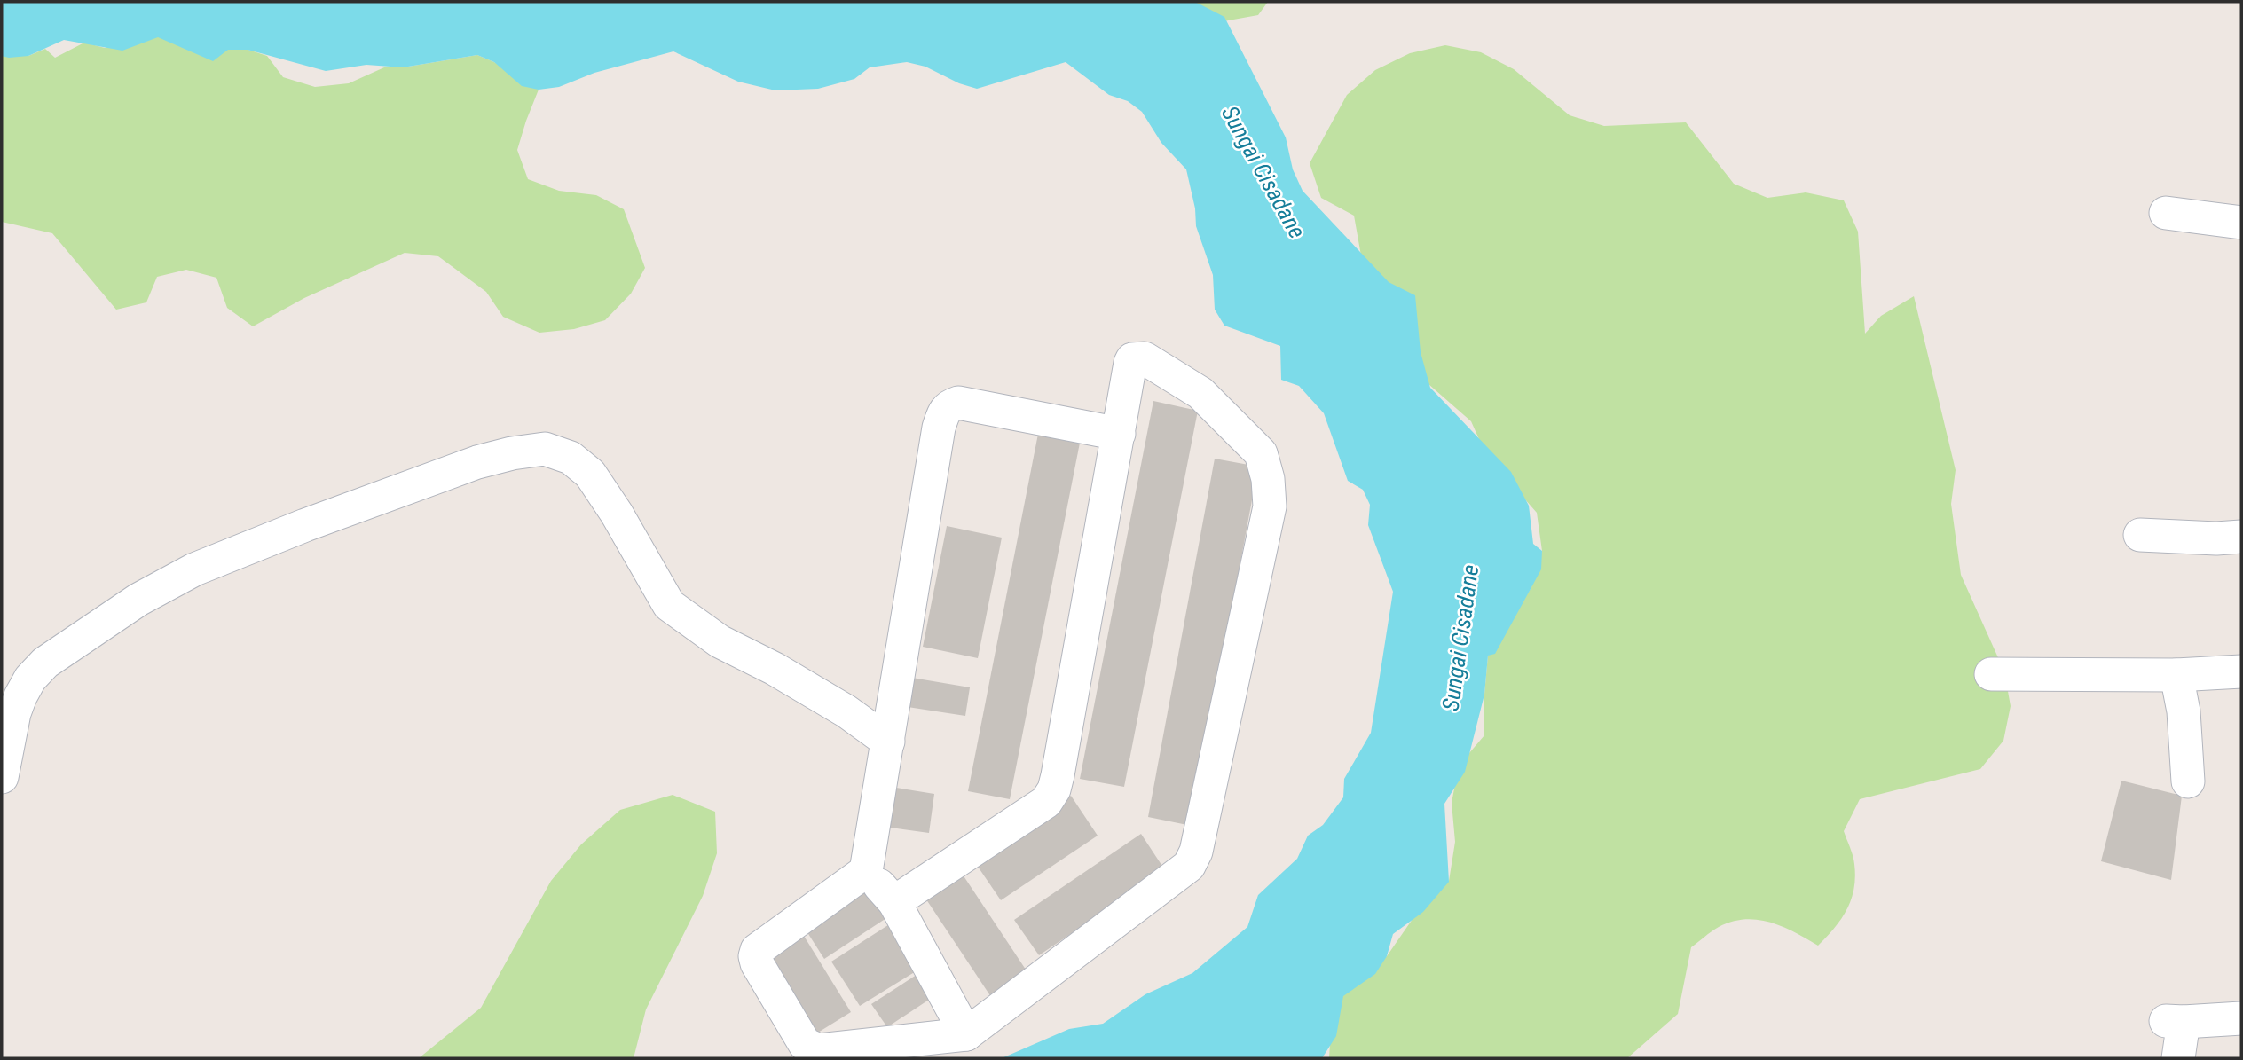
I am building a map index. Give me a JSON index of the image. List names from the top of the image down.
{
  "water": ["Sungai Cisadane"]
}
